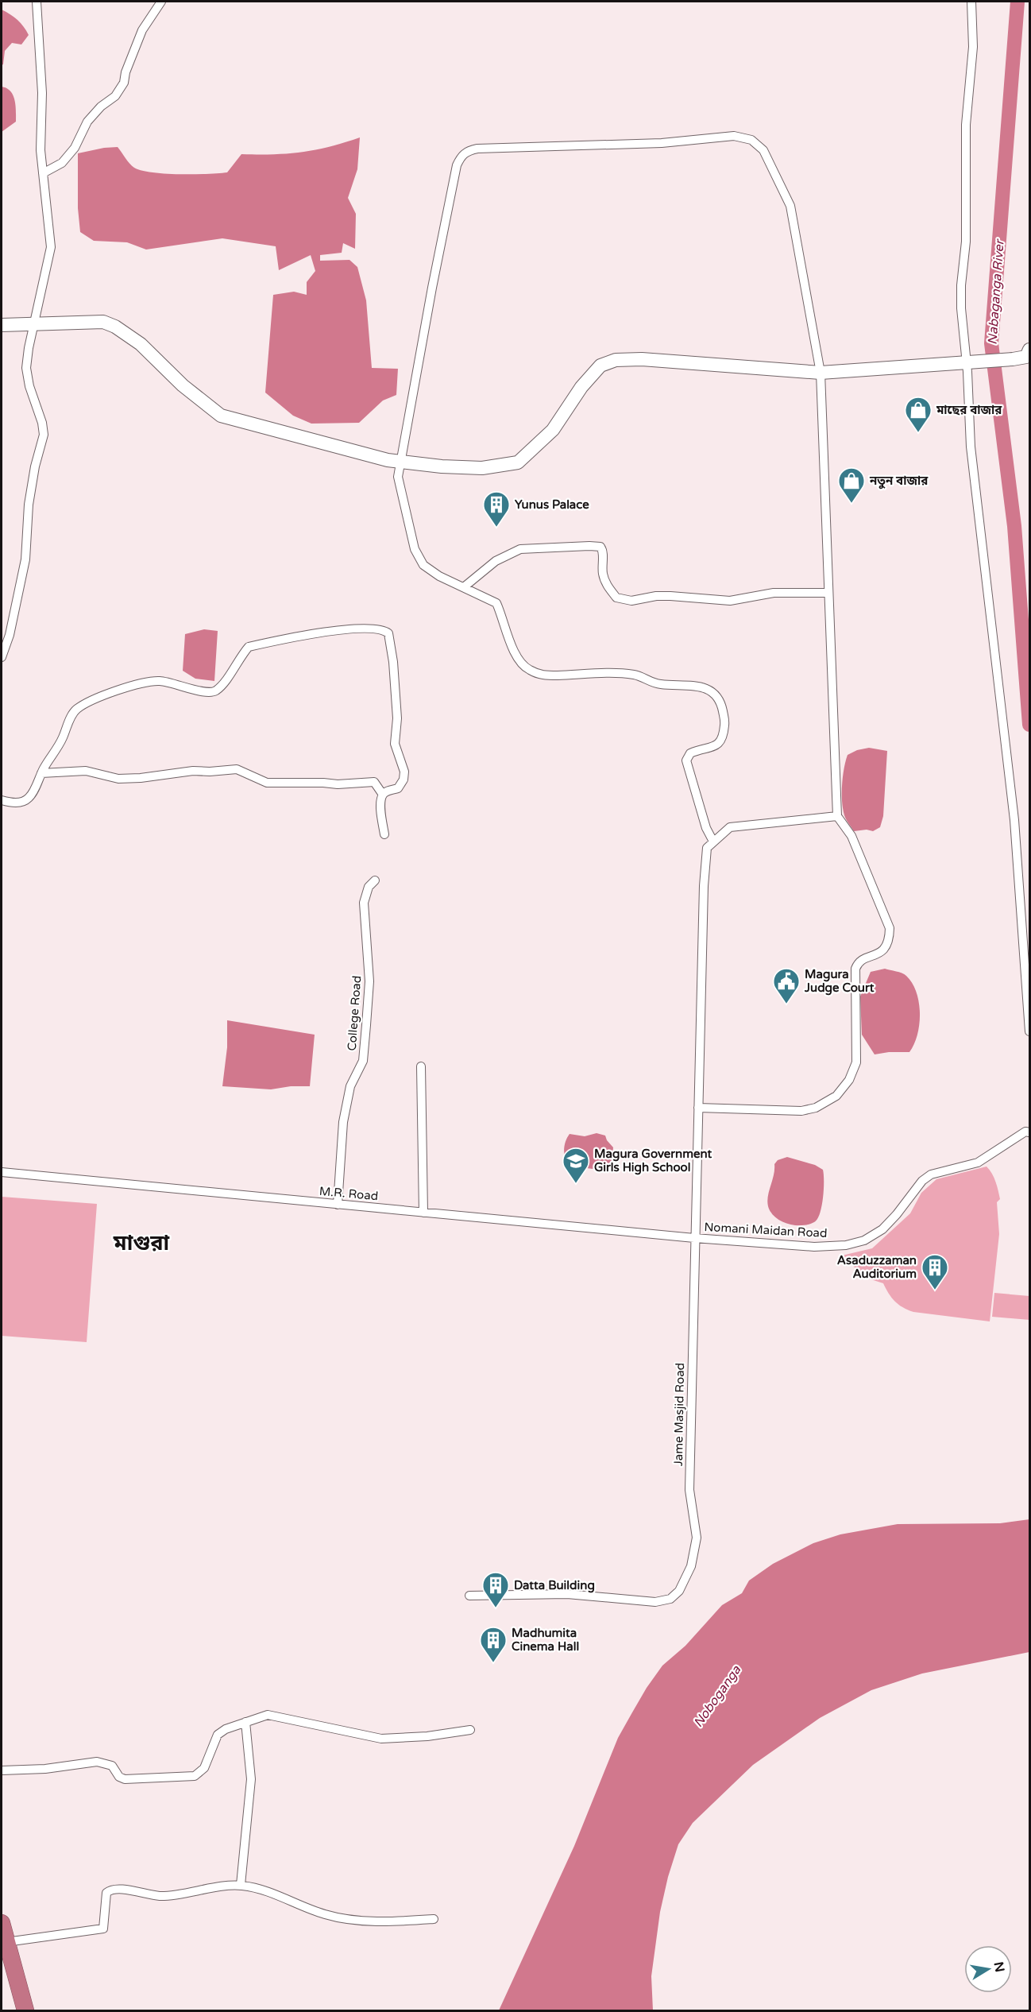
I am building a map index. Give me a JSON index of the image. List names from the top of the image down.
{
  "streets": {
    "street": [
      "College Road",
      "M.R. Road",
      "Nomani Maidan Road",
      "Jame Masjid Road"
    ]
  },
  "crossings": [
    ["College Road", "M.R. Road"],
    ["M.R. Road", "Nomani Maidan Road"],
    ["M.R. Road", "Jame Masjid Road"],
    ["Nomani Maidan Road", "Jame Masjid Road"]
  ],
  "districts": ["মাগুরা"],
  "water": ["Nabaganga River", "Noboganga"],
  "places": {
    "shop": ["মাছের বাজার", "নতুন বাজার"],
    "building": [
      "Yunus Palace",
      "Asaduzzaman Auditorium",
      "Datta Building",
      "Madhumita Cinema Hall"
    ],
    "public building": ["Magura Judge Court"],
    "school or university": ["Magura Government Girls High School"]
  },
  "north": "right"
}
